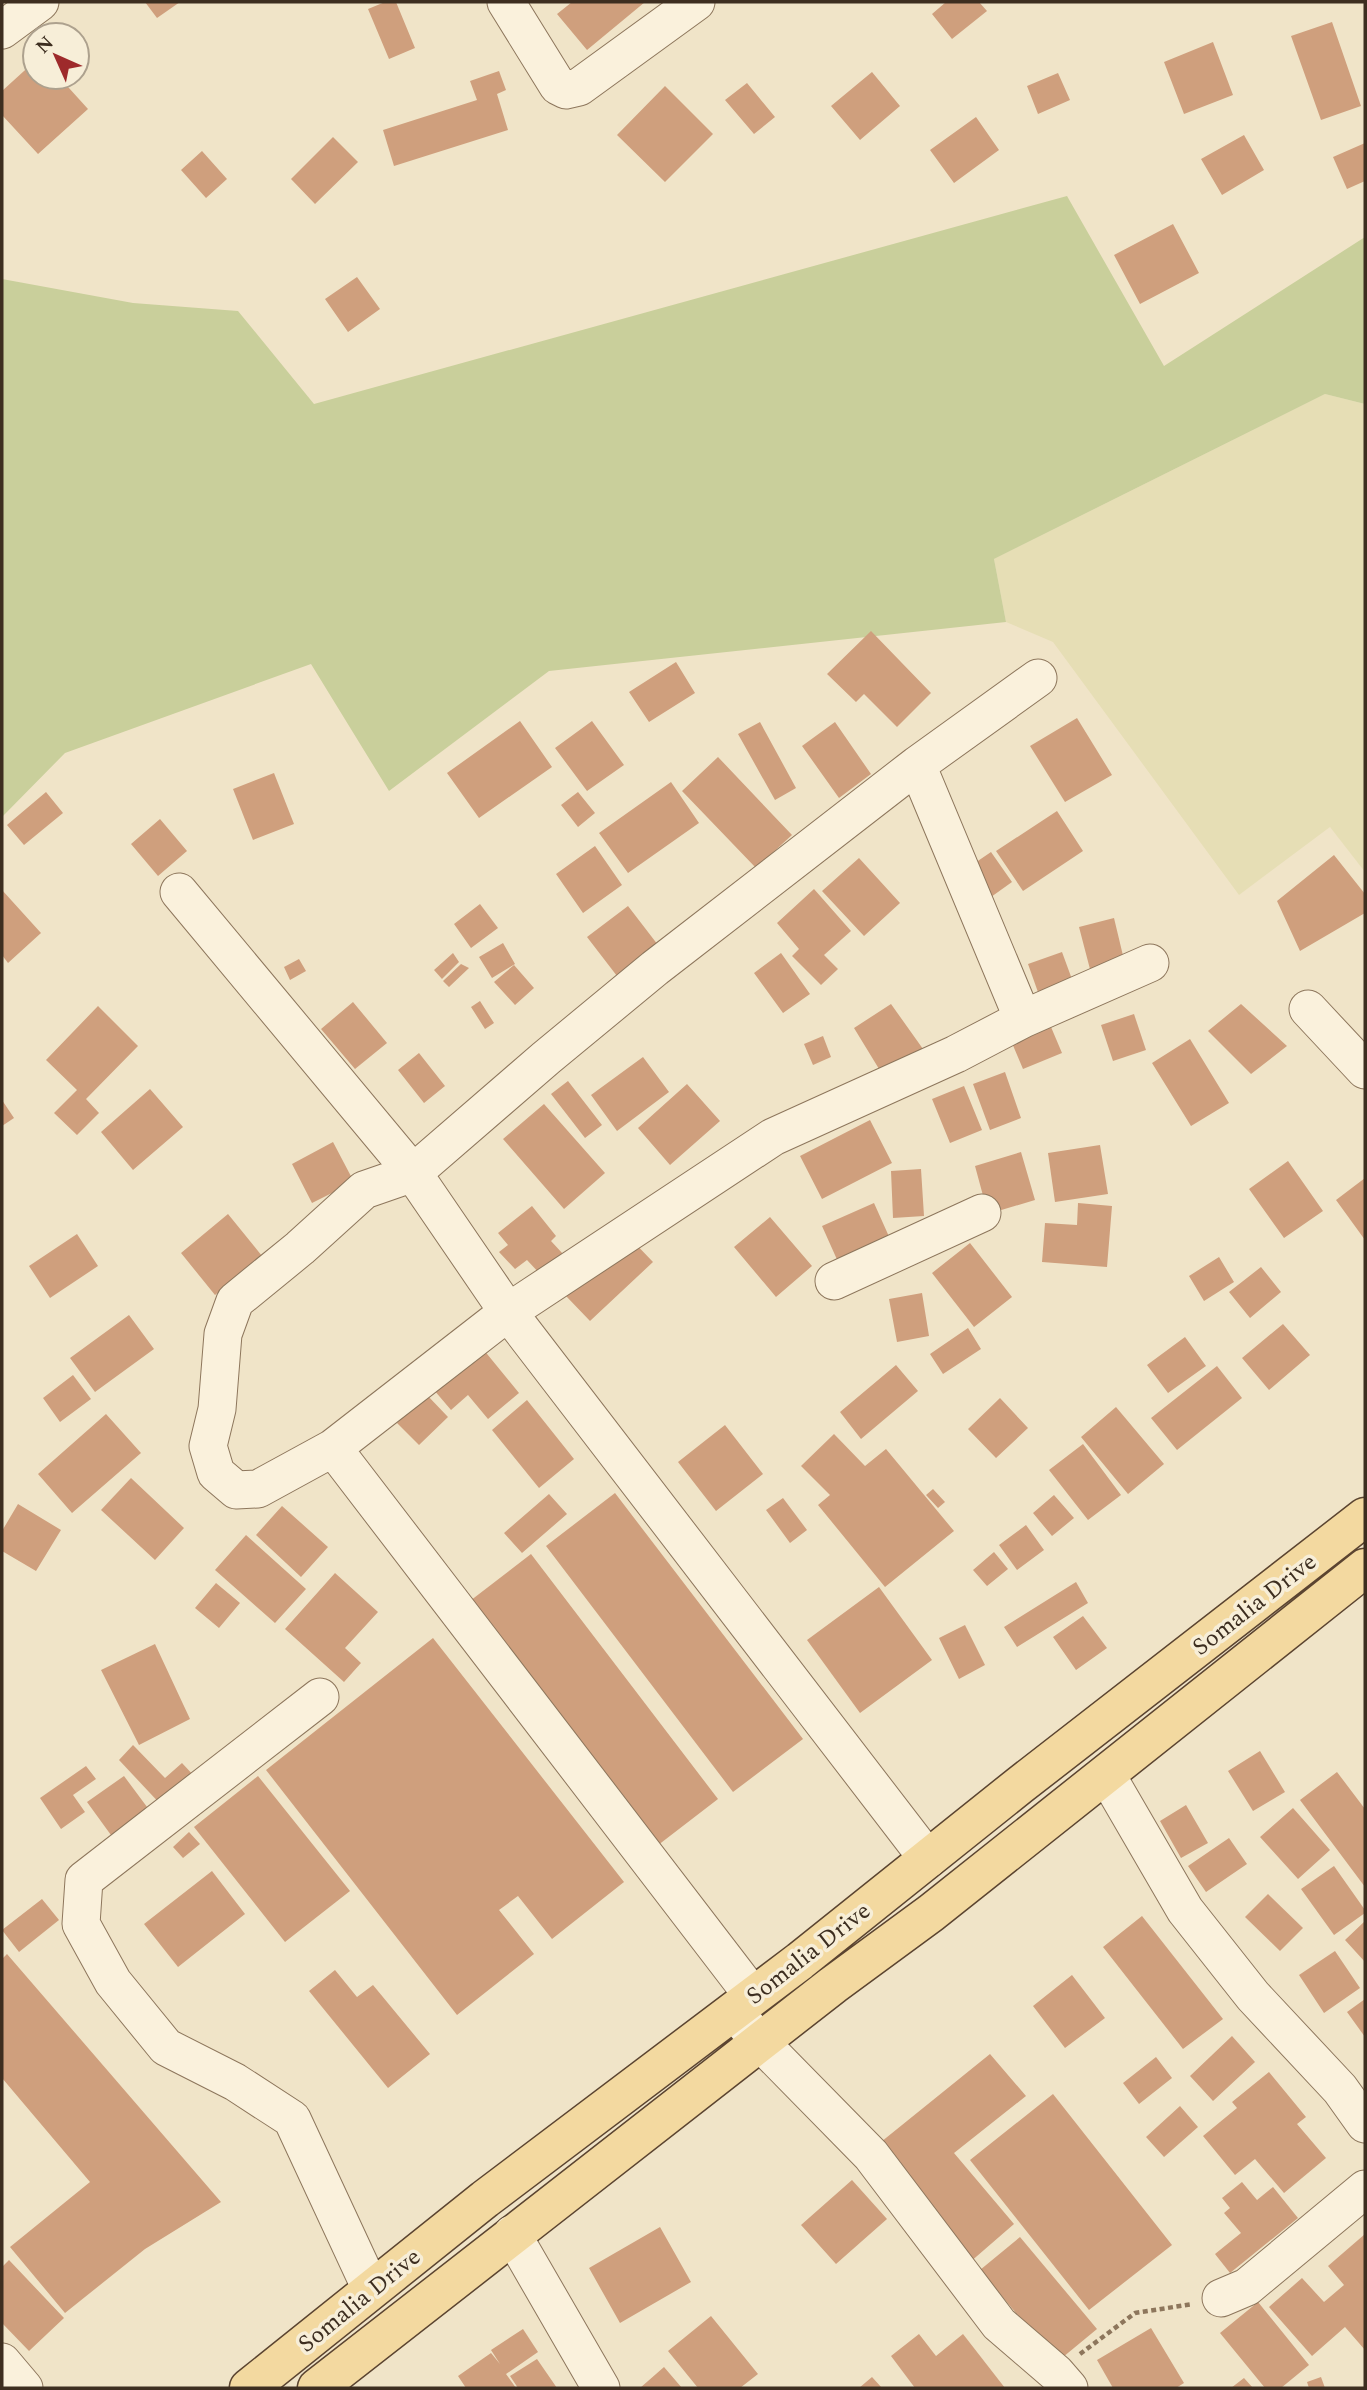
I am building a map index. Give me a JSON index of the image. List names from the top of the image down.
{
  "streets": {
    "main road": ["Somalia Drive"]
  },
  "north": "top left"
}
